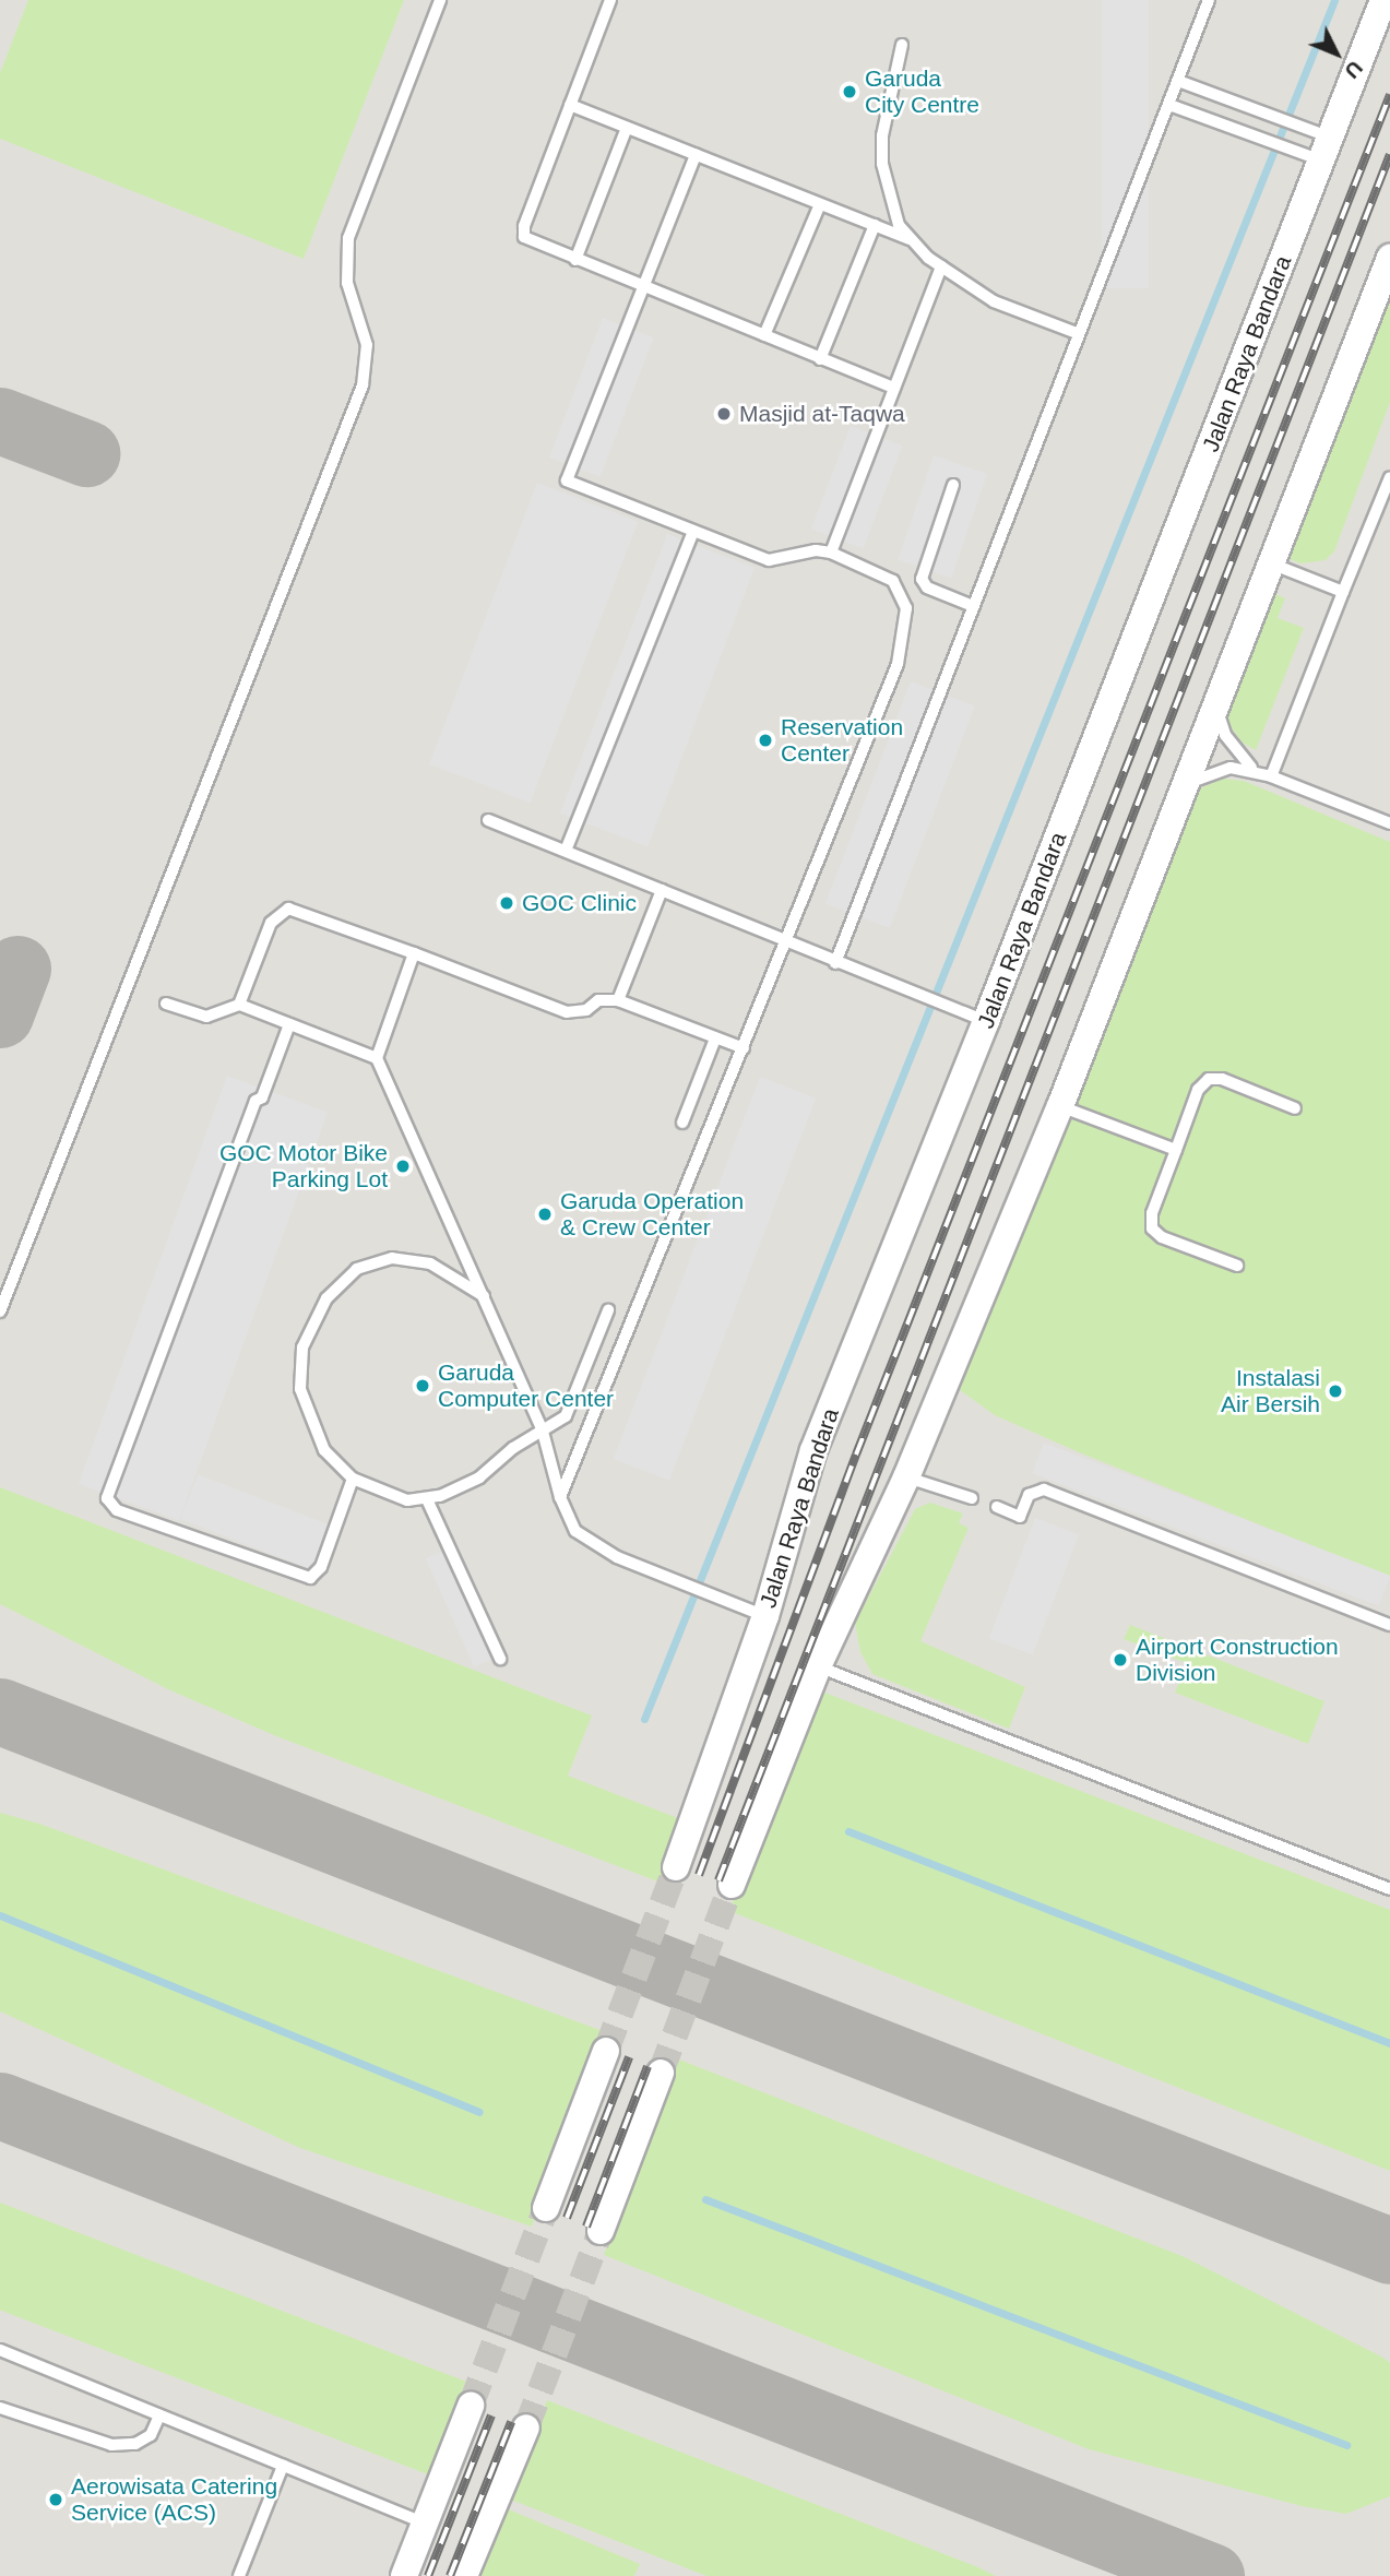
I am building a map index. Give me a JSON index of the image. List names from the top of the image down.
{
  "streets": {
    "street": ["Jalan Raya Bandara"]
  },
  "places": [
    "Garuda City Centre",
    "Masjid at-Taqwa",
    "Reservation Center",
    "GOC Clinic",
    "GOC Motor Bike Parking Lot",
    "Garuda Operation & Crew Center",
    "Garuda Computer Center",
    "Instalasi Air Bersih",
    "Airport Construction Division",
    "Aerowisata Catering Service (ACS)"
  ],
  "north": "bottom right"
}
